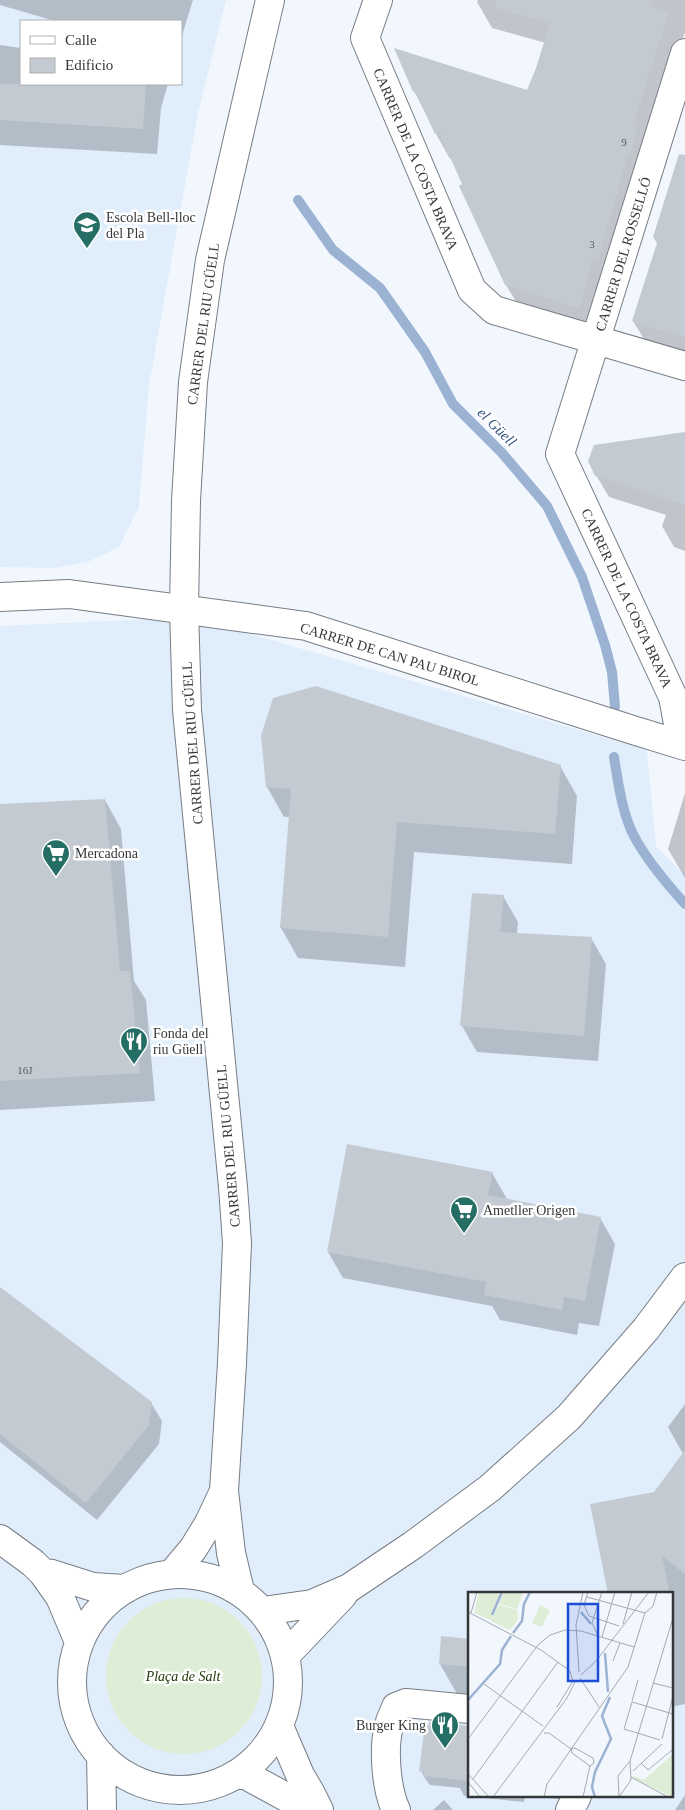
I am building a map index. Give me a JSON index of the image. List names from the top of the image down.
{
  "streets": {
    "street": [
      "CARRER DE LA COSTA BRAVA",
      "CARRER DEL ROSSELLÓ",
      "CARRER DEL RIU GÜELL",
      "CARRER DE CAN PAU BIROL"
    ]
  },
  "crossings": [
    ["CARRER DE LA COSTA BRAVA", "CARRER DEL ROSSELLÓ"],
    ["CARRER DE LA COSTA BRAVA", "CARRER DE CAN PAU BIROL"],
    ["CARRER DEL RIU GÜELL", "CARRER DE CAN PAU BIROL"]
  ],
  "water": ["el Güell"],
  "parks": ["Plaça de Salt"],
  "places": {
    "school or university": ["Escola Bell-lloc del Pla"],
    "supermarket": ["Mercadona", "Ametller Origen"],
    "restaurant": ["Fonda del riu Güell", "Burger King"]
  },
  "house_numbers": ["9", "3", "16J"],
  "legend": ["Calle", "Edificio"]
}
